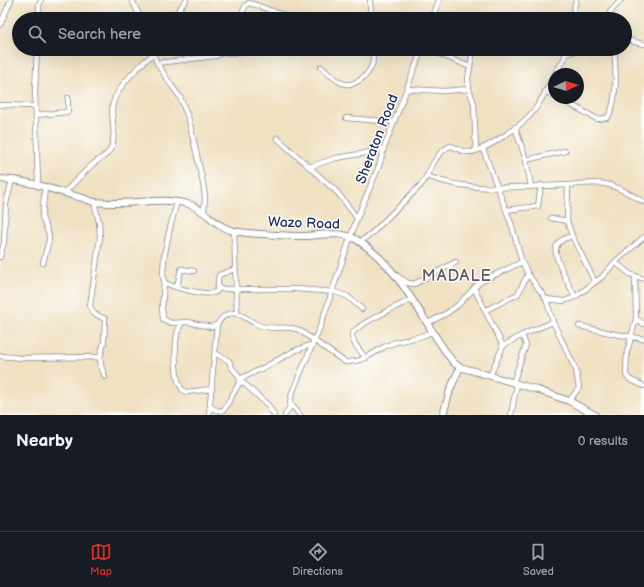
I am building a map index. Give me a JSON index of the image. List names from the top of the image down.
{
  "streets": {
    "main road": ["Wazo Road"],
    "street": ["Sheraton Road"]
  },
  "crossings": [
    ["Sheraton Road", "Wazo Road"]
  ],
  "districts": ["MADALE"],
  "north": "right",
  "page": {
    "search": "Search here",
    "heading": ["Nearby", "0 results"],
    "nav": ["Map", "Directions", "Saved"]
  }
}
